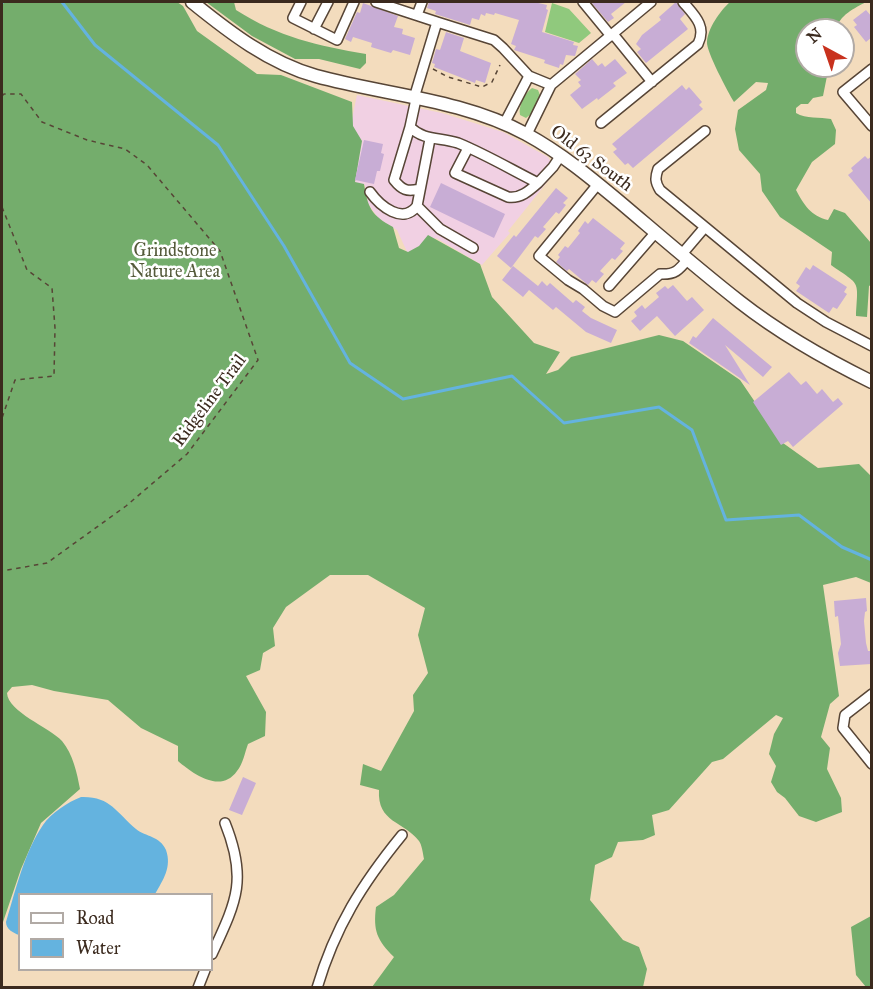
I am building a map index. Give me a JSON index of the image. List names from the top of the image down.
{
  "streets": {
    "main road": ["Old 63 South"],
    "path": ["Ridgeline Trail"]
  },
  "parks": ["Grindstone Nature Area"],
  "legend": ["Road", "Water"],
  "north": "top left"
}
